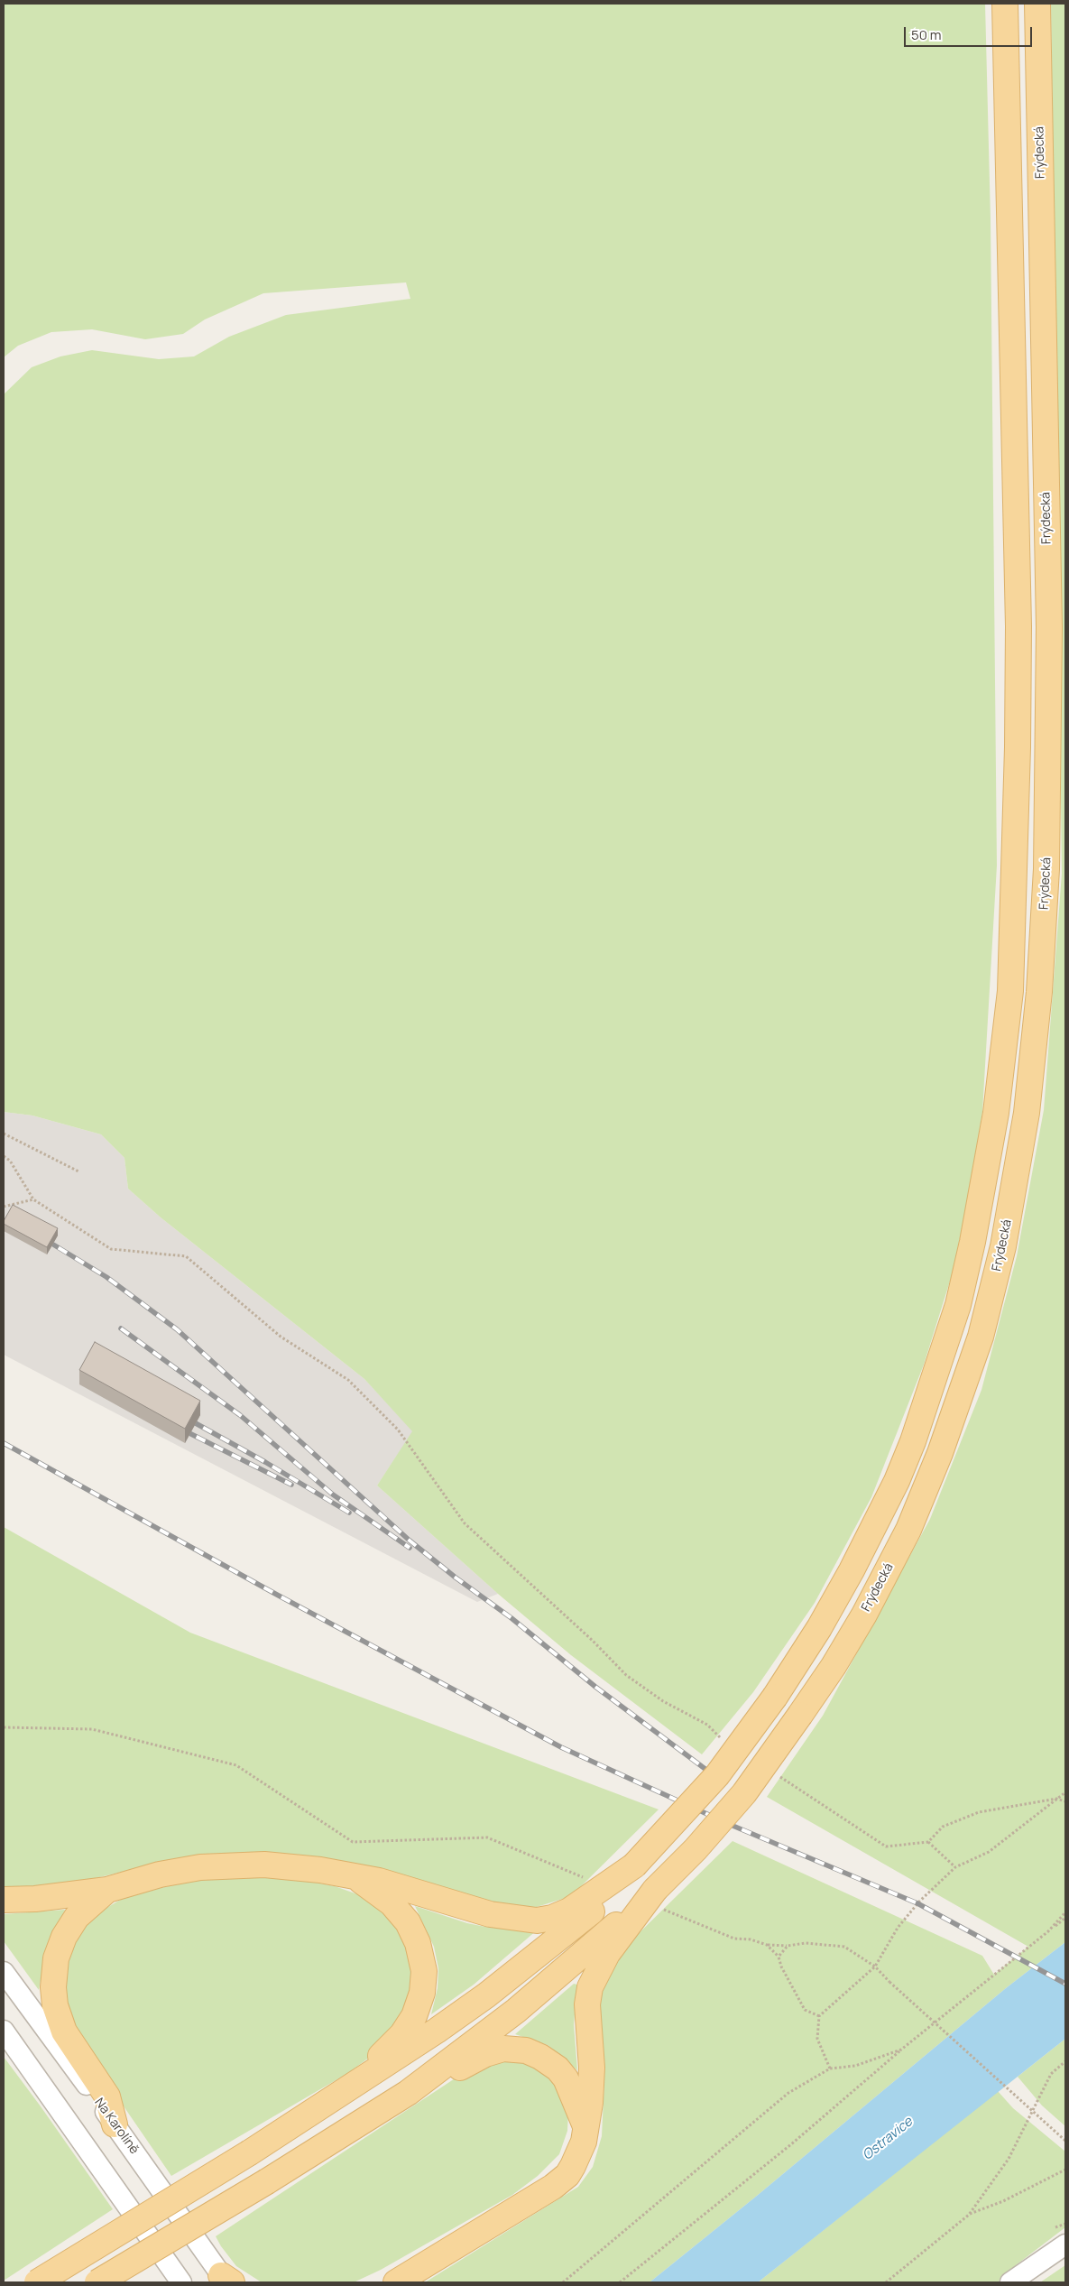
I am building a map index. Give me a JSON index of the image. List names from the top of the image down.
{
  "streets": {
    "main road": ["Frýdecká"],
    "street": ["Na Karolíně"]
  },
  "water": ["Ostravice"],
  "scale_bar": "50 m"
}
